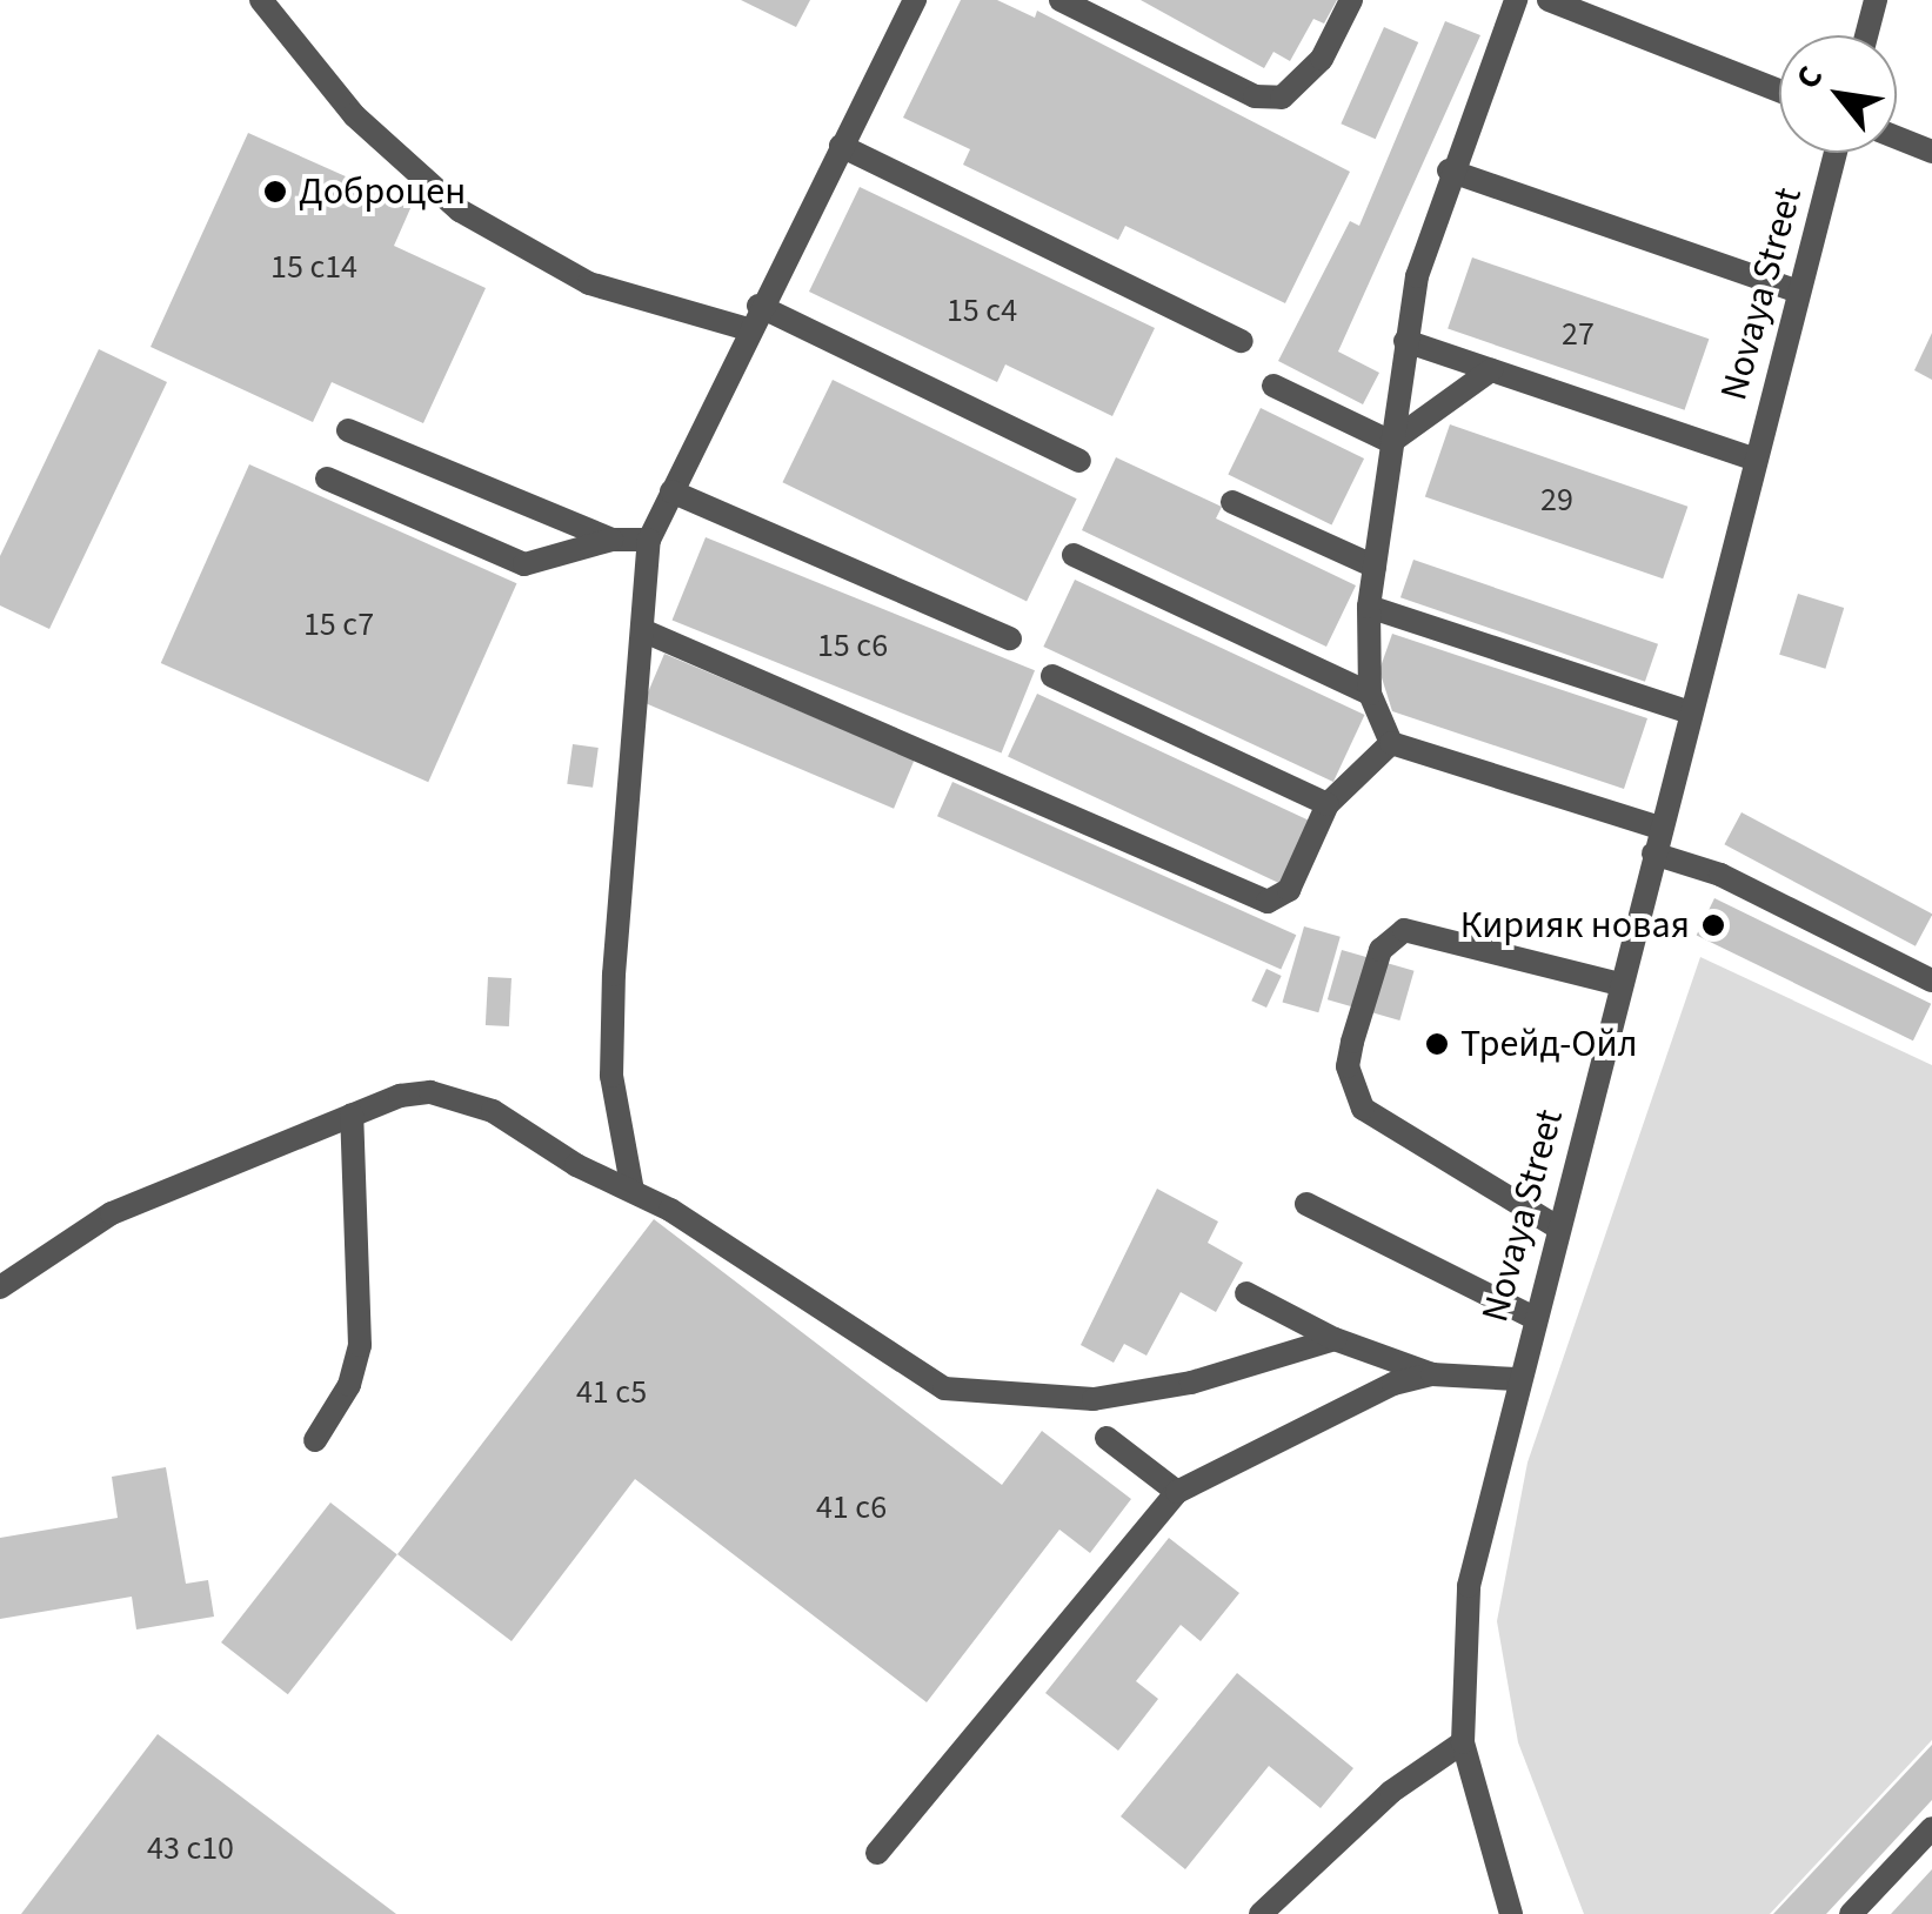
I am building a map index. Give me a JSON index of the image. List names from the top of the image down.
{
  "streets": {
    "street": ["Novaya Street"]
  },
  "places": ["Доброцен", "Кирияк новая", "Трейд-Ойл"],
  "house_numbers": [
    "15 с14",
    "15 с4",
    "27",
    "29",
    "15 с7",
    "15 с6",
    "41 с5",
    "41 с6",
    "43 с10"
  ],
  "north": "top left"
}
